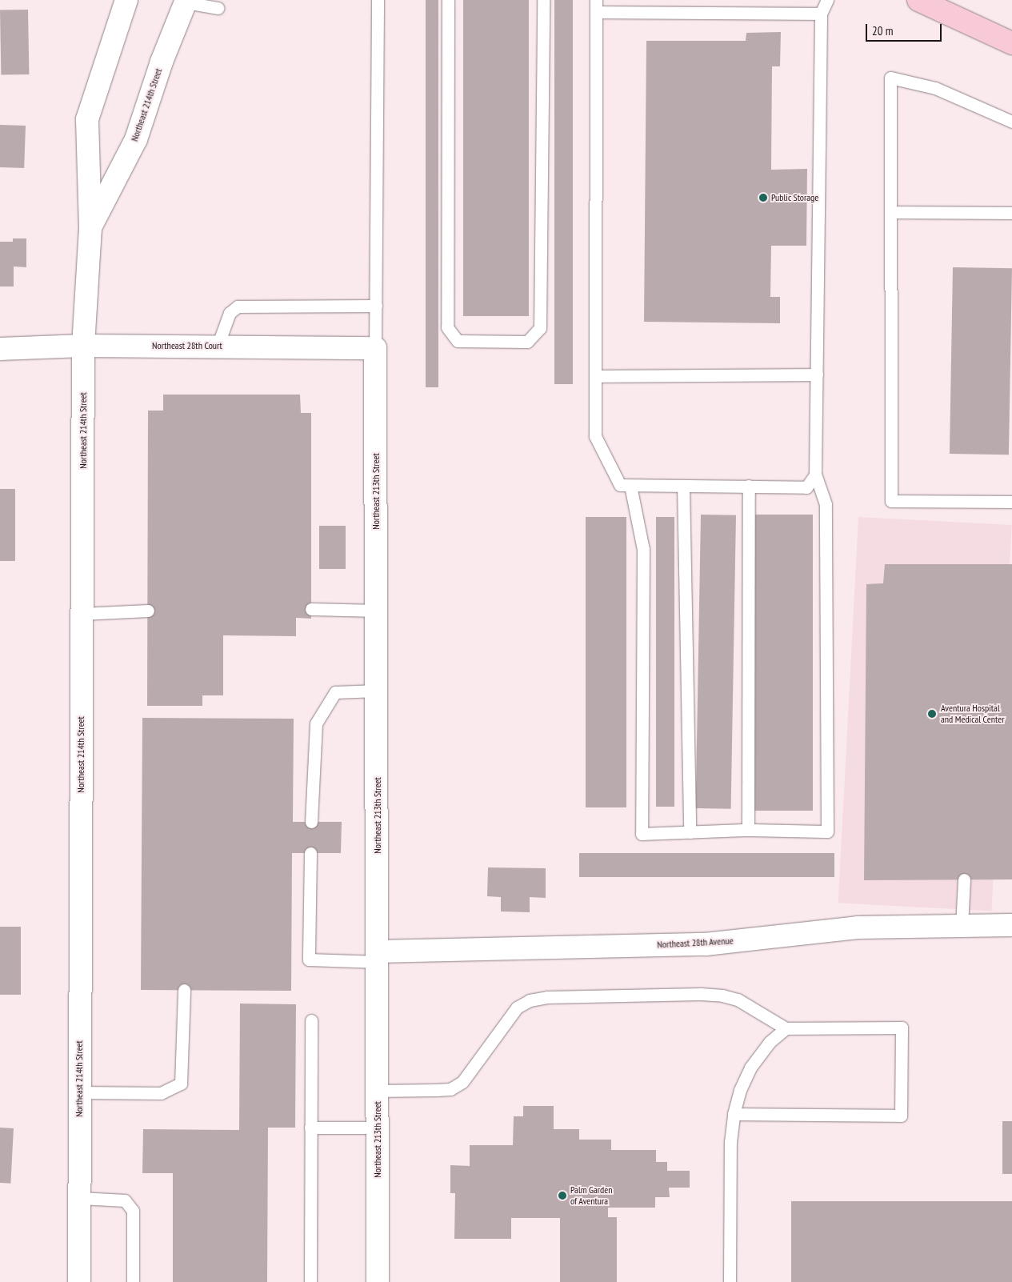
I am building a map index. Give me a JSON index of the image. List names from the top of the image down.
{
  "streets": {
    "street": [
      "Northeast 214th Street",
      "Northeast 28th Court",
      "Northeast 213th Street",
      "Northeast 28th Avenue"
    ]
  },
  "crossings": [
    ["Northeast 214th Street", "Northeast 28th Court"],
    ["Northeast 28th Court", "Northeast 213th Street"],
    ["Northeast 213th Street", "Northeast 28th Avenue"]
  ],
  "places": ["Public Storage", "Aventura Hospital and Medical Center", "Palm Garden of Aventura"],
  "scale_bar": "20 m"
}
